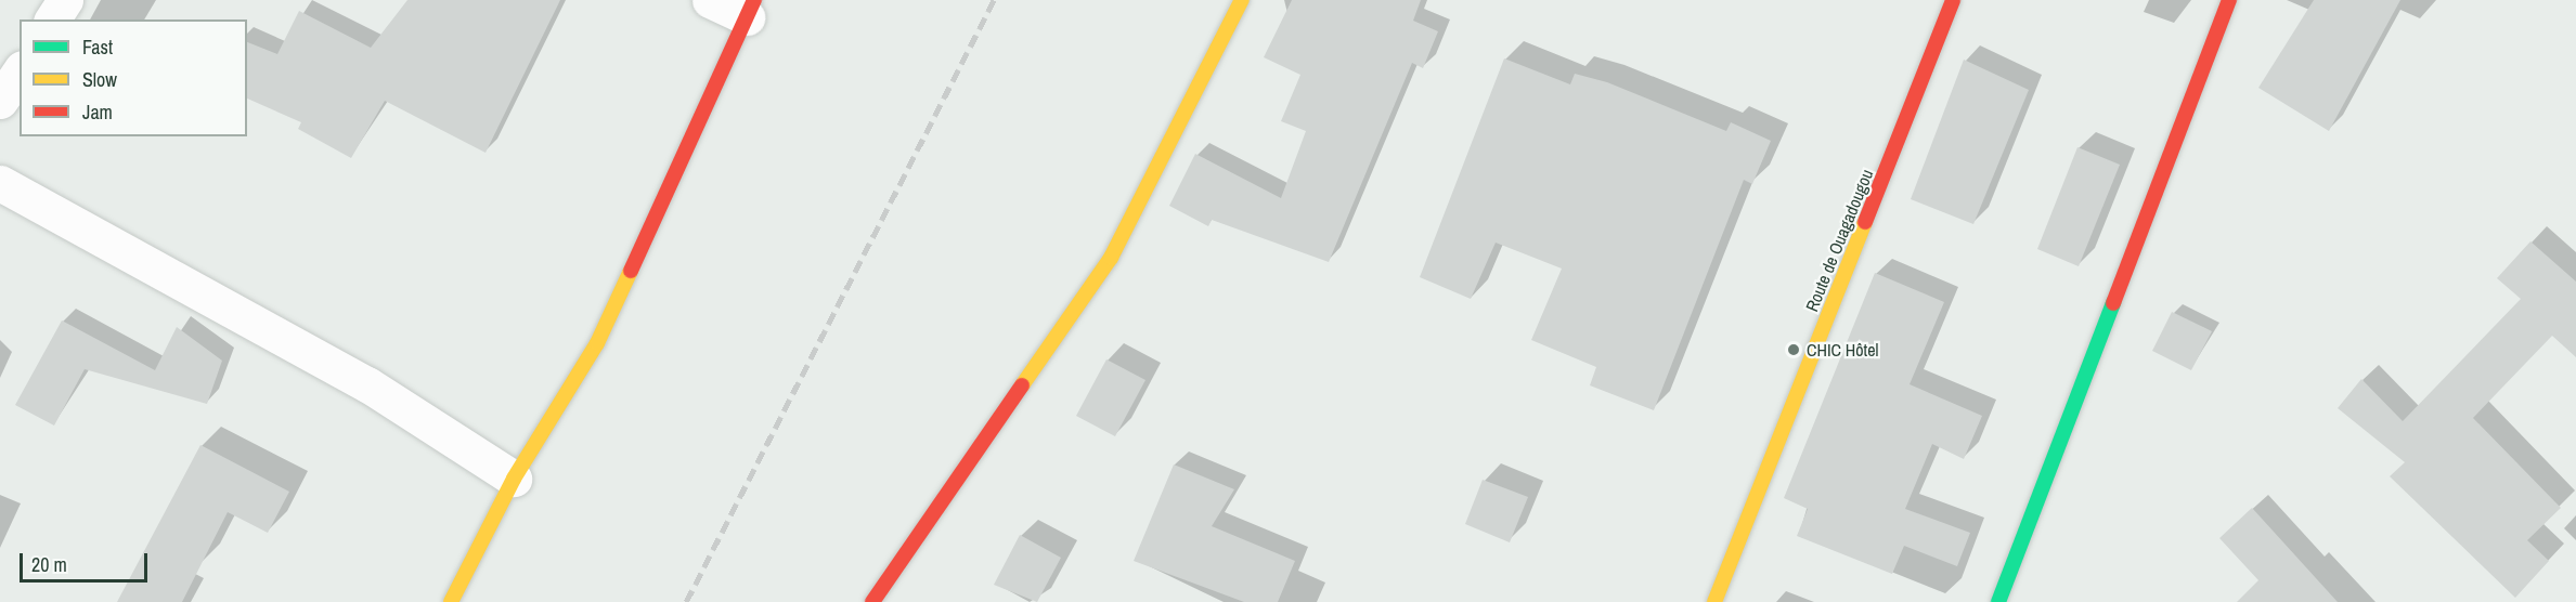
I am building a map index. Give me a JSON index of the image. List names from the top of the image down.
{
  "streets": {
    "street": ["Route de Ouagadougou"]
  },
  "places": ["CHIC Hôtel"],
  "legend": ["Fast", "Slow", "Jam"],
  "scale_bar": "20 m"
}
